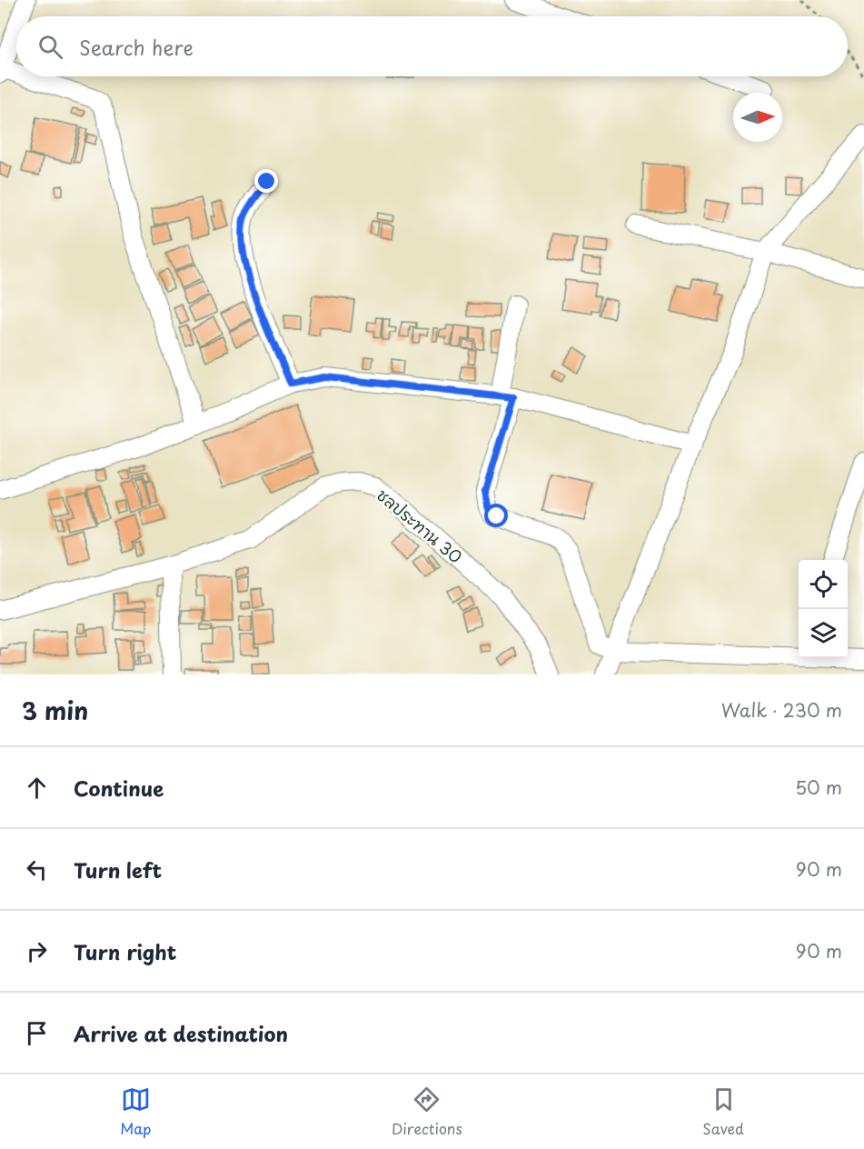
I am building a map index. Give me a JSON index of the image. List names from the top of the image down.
{
  "streets": {
    "street": ["ชลประทาน 30"]
  },
  "north": "right",
  "page": {
    "search": "Search here",
    "heading": ["3 min", "Walk · 230 m"],
    "list": [
      ["Continue", "50 m"],
      ["Turn left", "90 m"],
      ["Turn right", "90 m"],
      "Arrive at destination"
    ],
    "nav": ["Map", "Directions", "Saved"]
  }
}
